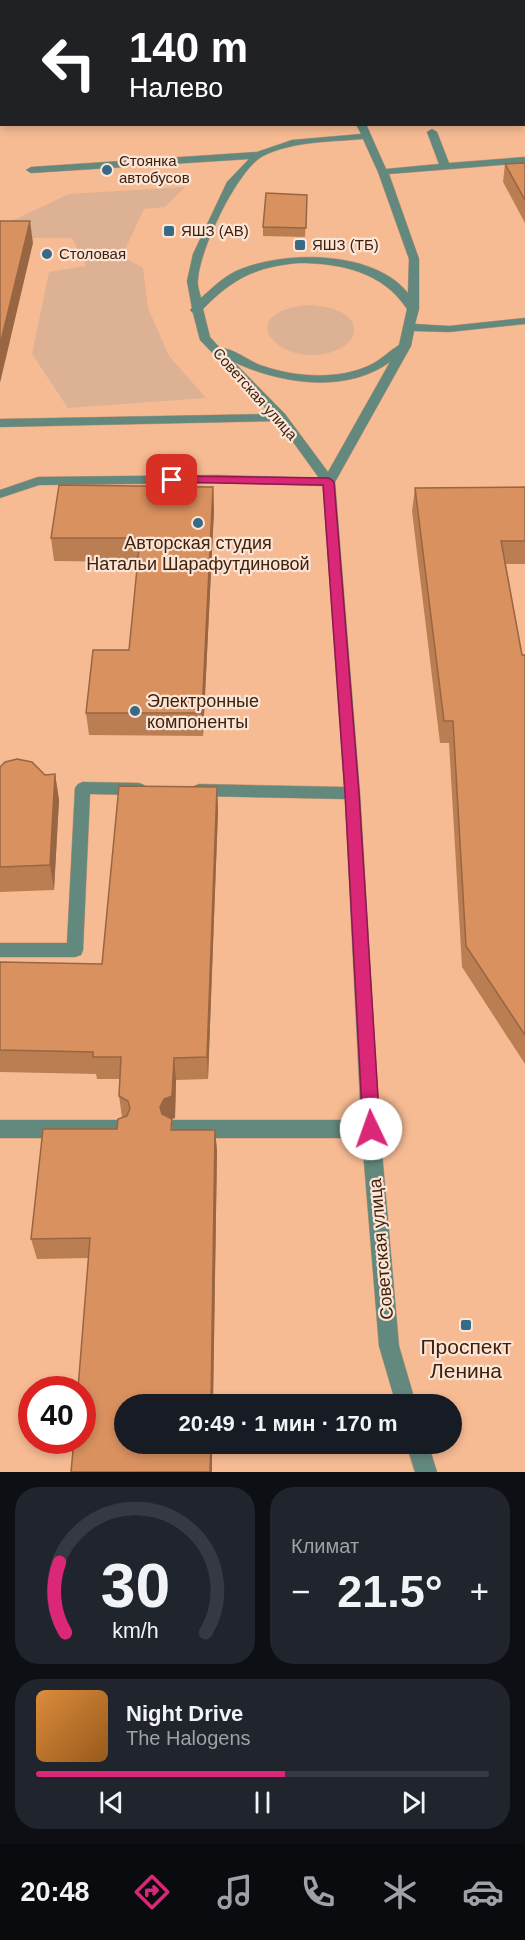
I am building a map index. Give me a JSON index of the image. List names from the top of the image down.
{
  "streets": {
    "street": ["Советская улица"]
  },
  "places": {
    "other": [
      "Стоянка автобусов",
      "Столовая",
      "Авторская студия Натальи Шарафутдиновой",
      "Электронные компоненты"
    ],
    "transit": ["ЯШЗ (АВ)", "ЯШЗ (ТБ)", "Проспект Ленина"]
  },
  "page": {
    "turn": ["140 m", "Налево"],
    "limit": "40",
    "trip": "20:49 · 1 мин · 170 m",
    "tile": "Климат",
    "heat": ["−", "21.5°", "+"],
    "song": ["Night Drive", "The Halogens"],
    "tabs": "20:48",
    "gauge": ["30", "km/h"]
  }
}
